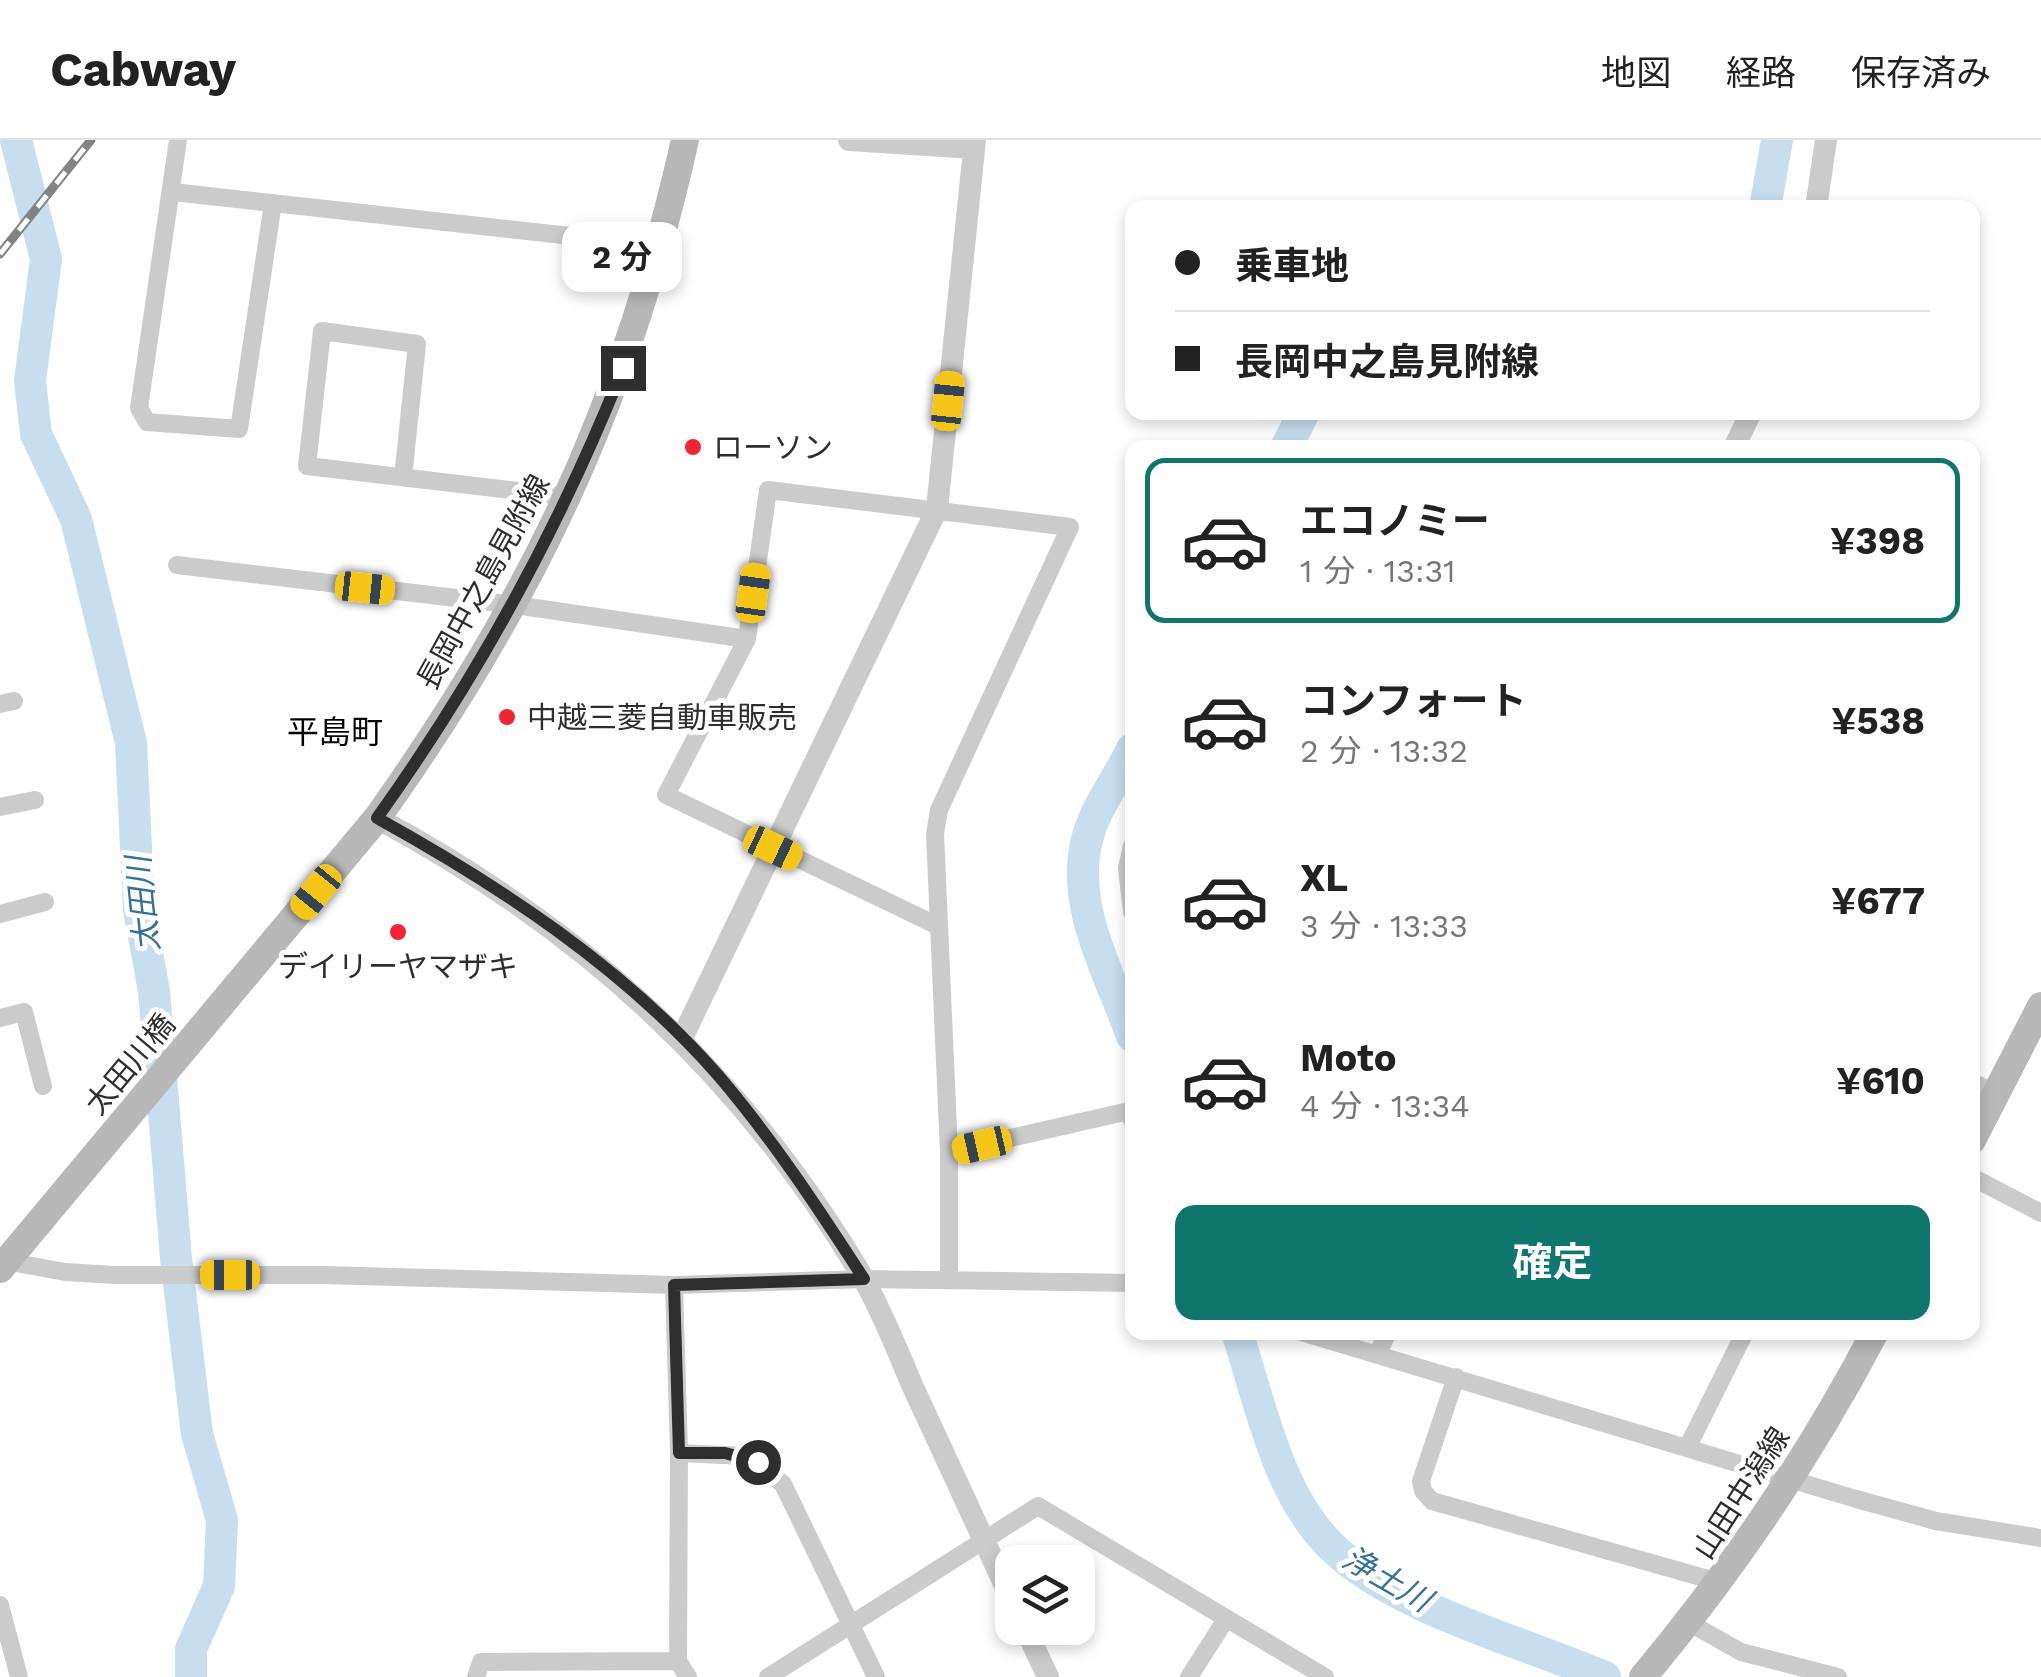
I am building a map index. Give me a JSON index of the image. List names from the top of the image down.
{
  "streets": {
    "main road": ["長岡中之島見附線", "太田川橋", "山田中潟線"]
  },
  "crossings": [
    ["長岡中之島見附線", "太田川橋"]
  ],
  "districts": ["平島町"],
  "water": ["太田川", "浄土川"],
  "places": ["ローソン", "中越三菱自動車販売", "デイリーヤマザキ"],
  "page": {
    "header": "Cabway",
    "nav": ["地図", "経路", "保存済み"],
    "banner": ["乗車地", "長岡中之島見附線"],
    "bubble": "2 分",
    "list": [
      {
        "name": "エコノミー",
        "note": "1 分 · 13:31",
        "value": "¥398"
      },
      {
        "name": "コンフォート",
        "note": "2 分 · 13:32",
        "value": "¥538"
      },
      {
        "name": "XL",
        "note": "3 分 · 13:33",
        "value": "¥677"
      },
      {
        "name": "Moto",
        "note": "4 分 · 13:34",
        "value": "¥610"
      }
    ],
    "buttons": "確定"
  }
}
